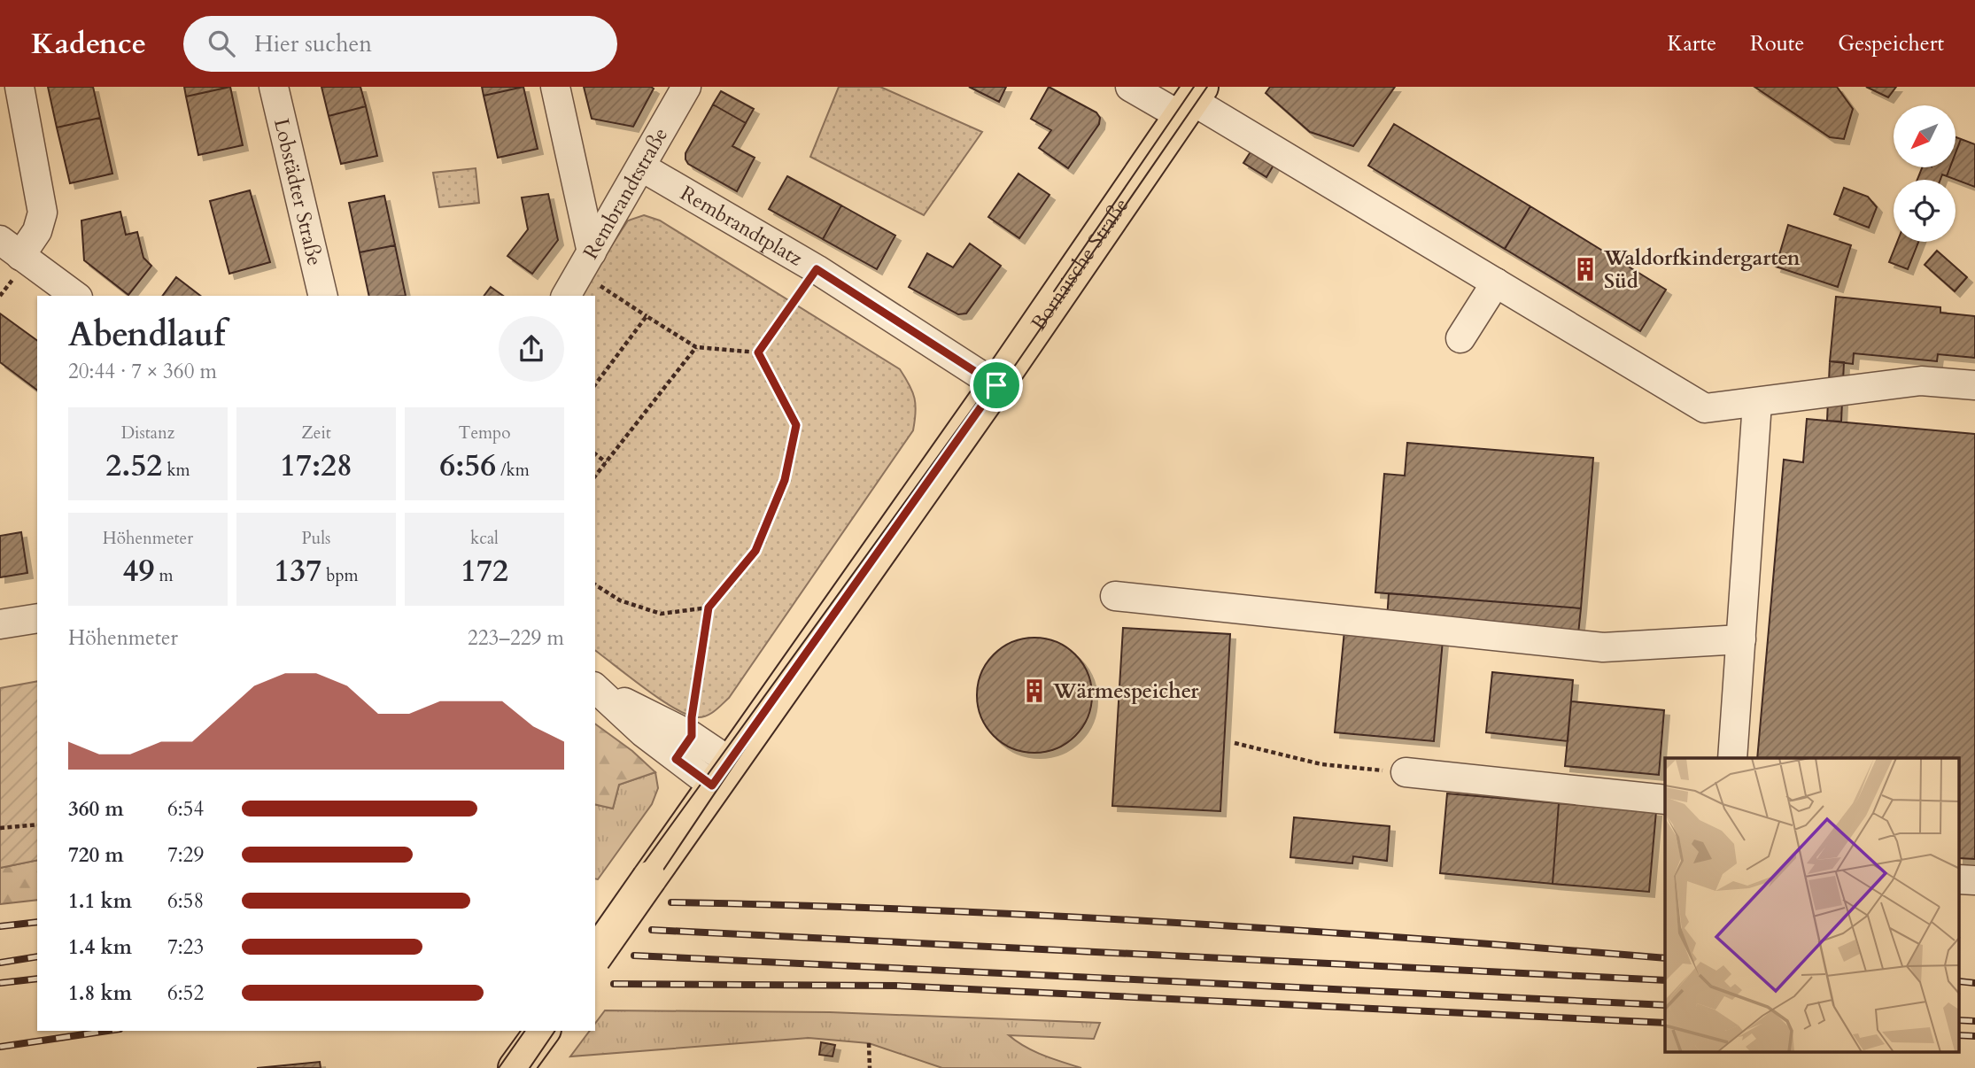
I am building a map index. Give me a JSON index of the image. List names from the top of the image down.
{
  "streets": {
    "main road": ["Bornaische Straße"],
    "street": ["Lobstädter Straße", "Rembrandtstraße", "Rembrandtplatz"]
  },
  "crossings": [
    ["Rembrandtstraße", "Rembrandtplatz"],
    ["Rembrandtplatz", "Bornaische Straße"]
  ],
  "places": {
    "building": ["Waldorfkindergarten Süd", "Wärmespeicher"]
  },
  "north": "bottom left",
  "page": {
    "header": "Kadence",
    "search": "Hier suchen",
    "nav": ["Karte", "Route", "Gespeichert"],
    "heading": ["Abendlauf", "20:44 · 7 × 360 m"],
    "stats": [
      ["Distanz", "2.52 km"],
      ["Zeit", "17:28"],
      ["Tempo", "6:56 /km"],
      ["Höhenmeter", "49 m"],
      ["Puls", "137 bpm"],
      ["kcal", "172"]
    ],
    "chart": ["Höhenmeter", "223–229 m"],
    "list": [
      {
        "name": "360 m",
        "note": "6:54"
      },
      {
        "name": "720 m",
        "note": "7:29"
      },
      {
        "name": "1.1 km",
        "note": "6:58"
      },
      {
        "name": "1.4 km",
        "note": "7:23"
      },
      {
        "name": "1.8 km",
        "note": "6:52"
      }
    ]
  }
}
